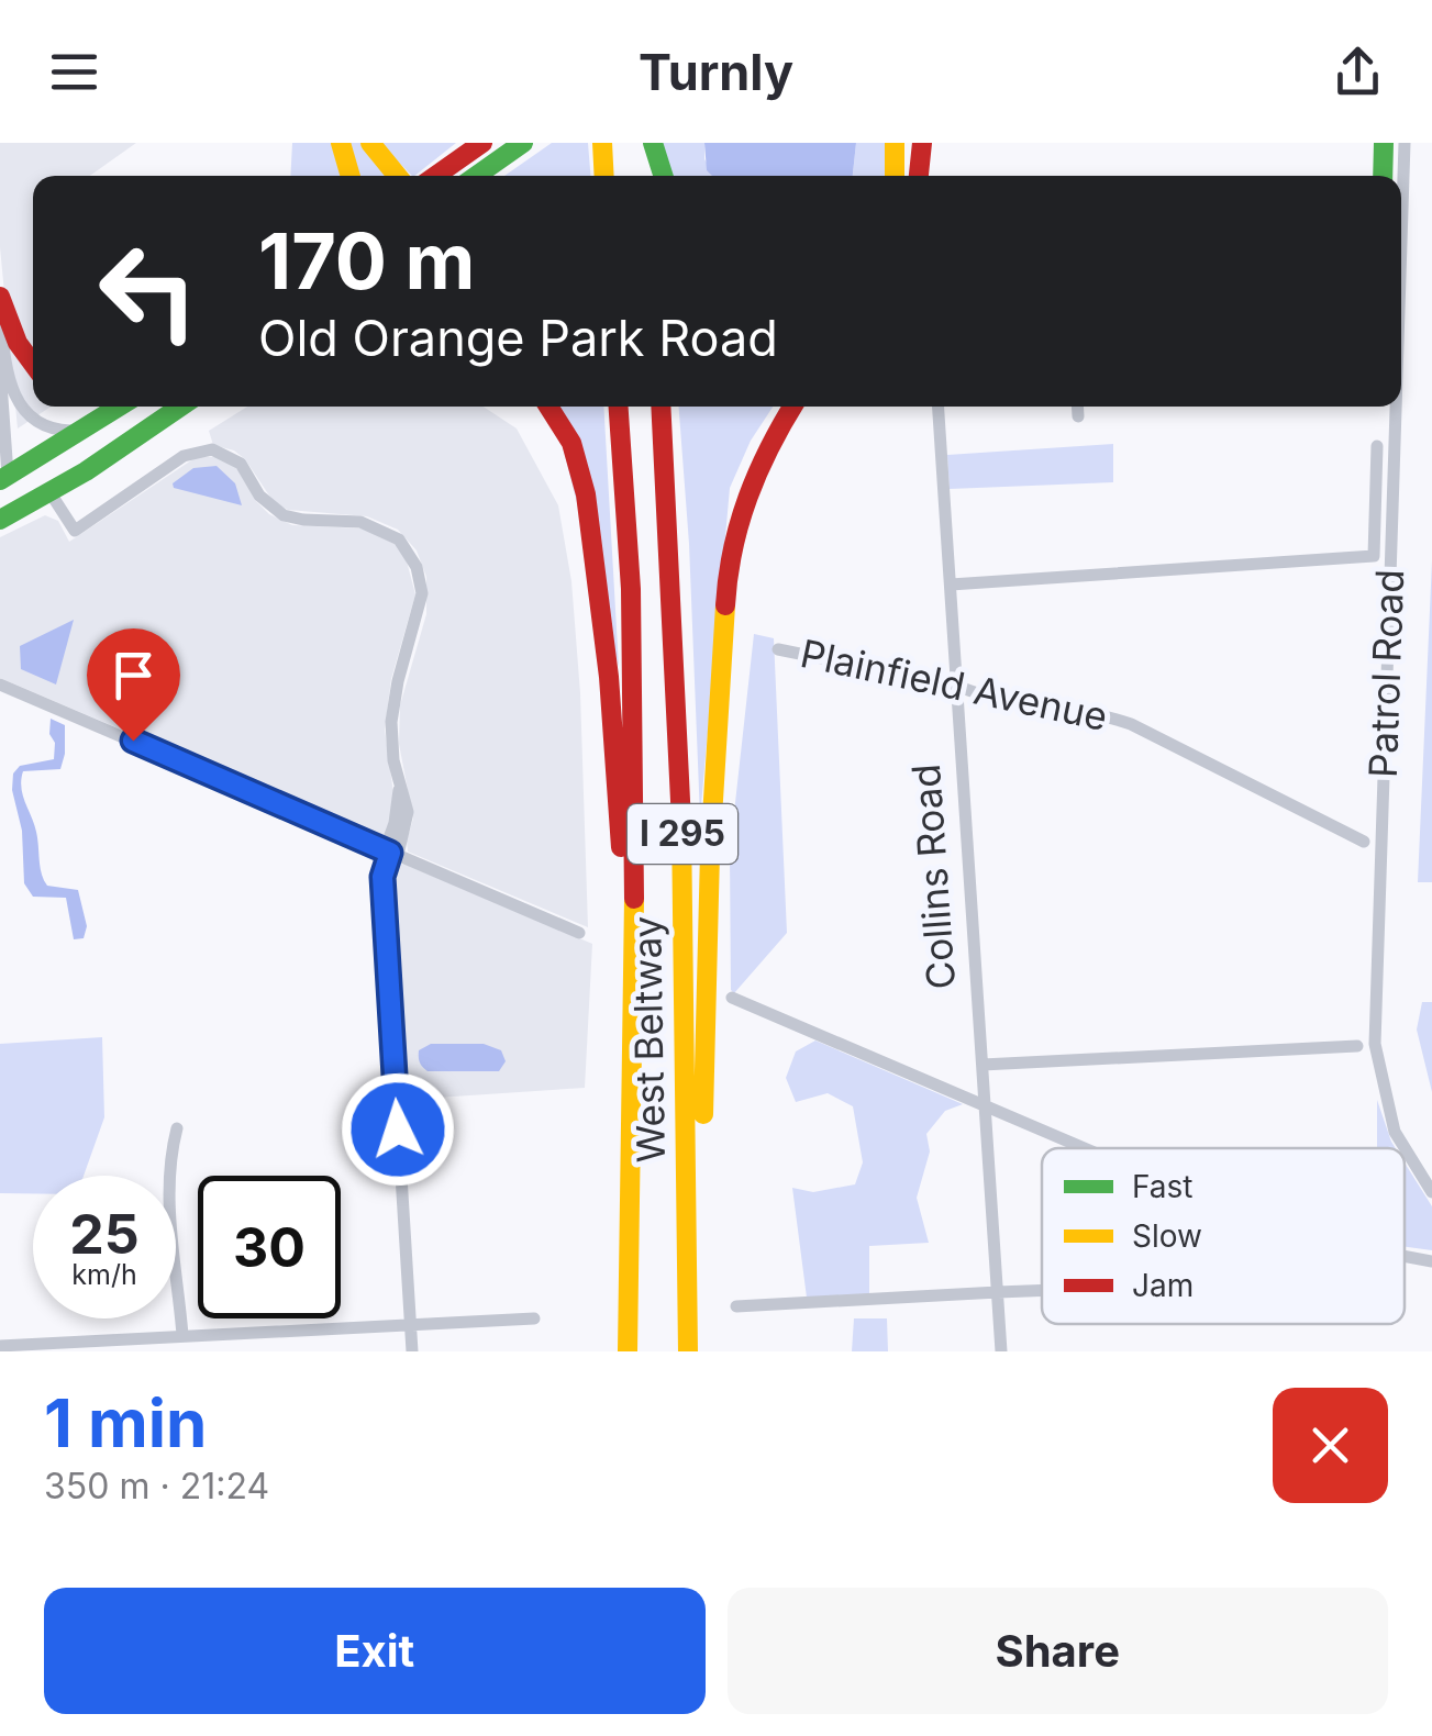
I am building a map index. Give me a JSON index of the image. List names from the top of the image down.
{
  "streets": {
    "main road": ["I 295", "West Beltway"],
    "street": ["Patrol Road", "Plainfield Avenue", "Collins Road"]
  },
  "crossings": [
    ["Plainfield Avenue", "Collins Road"]
  ],
  "legend": ["Fast", "Slow", "Jam"],
  "page": {
    "header": "Turnly",
    "turn": ["170 m", "Old Orange Park Road"],
    "speed": "25 km/h",
    "limit": "30",
    "heading": ["1 min", "350 m · 21:24"],
    "buttons": ["Exit", "Share"]
  }
}
